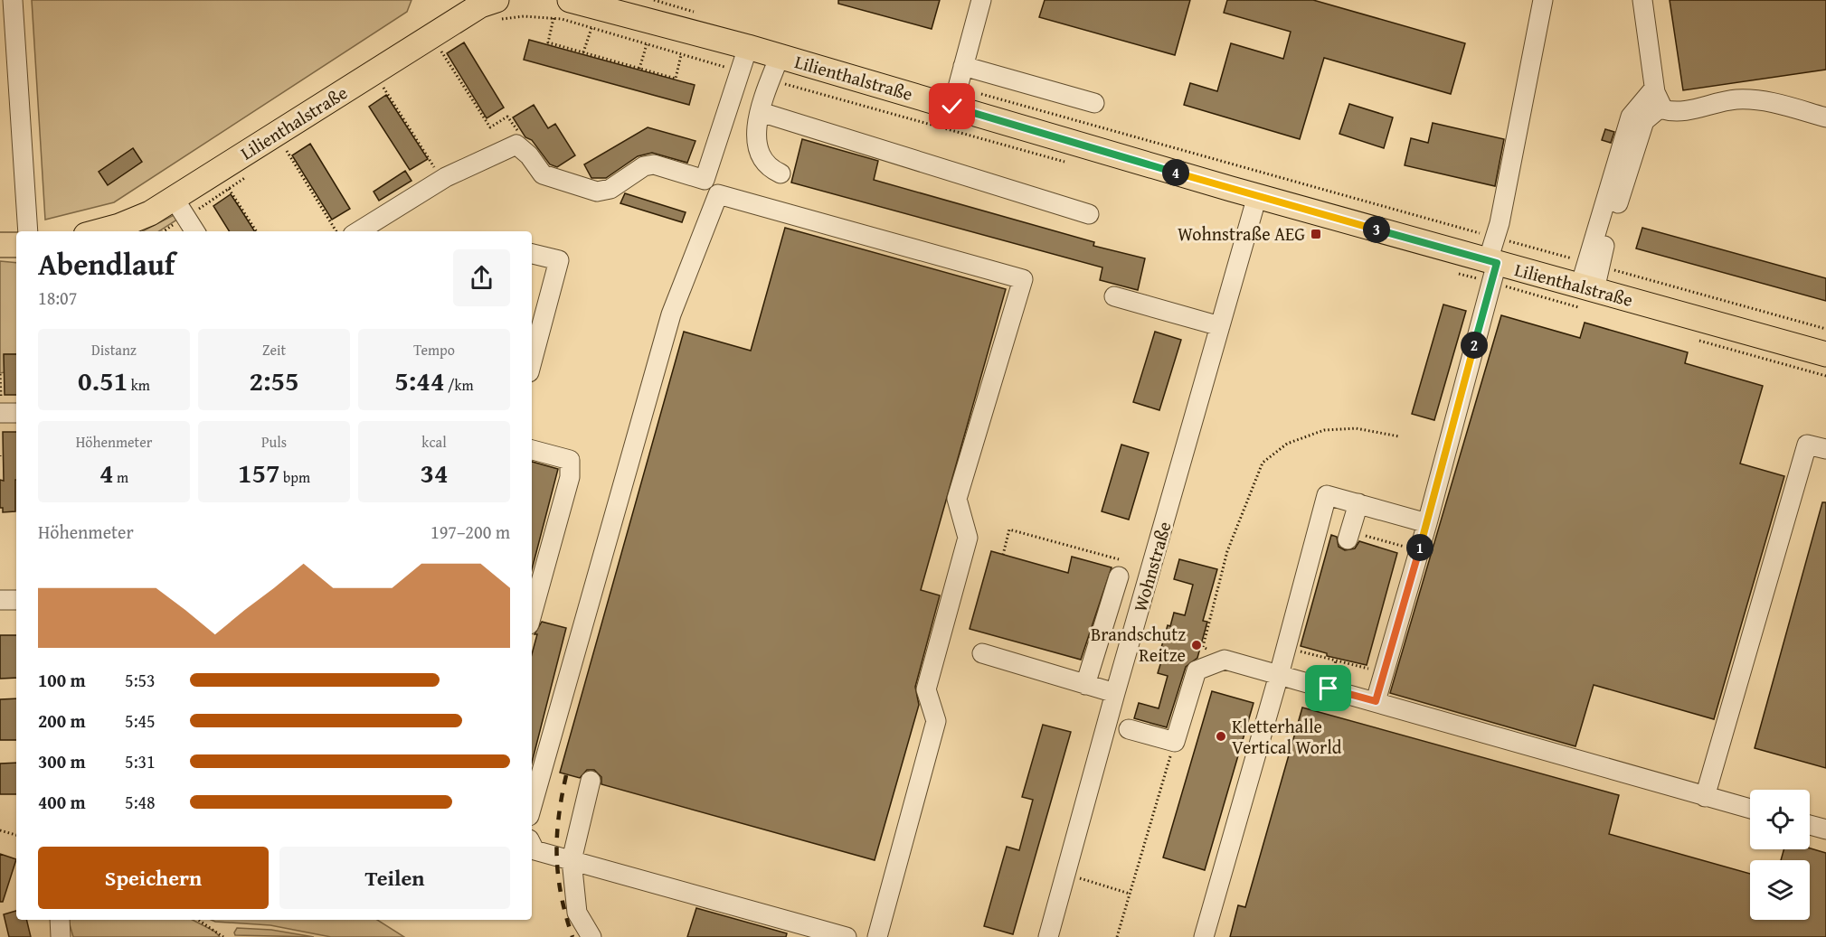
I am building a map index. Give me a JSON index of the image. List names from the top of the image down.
{
  "streets": {
    "main road": ["Lilienthalstraße"],
    "street": ["Wohnstraße"]
  },
  "crossings": [
    ["Lilienthalstraße", "Wohnstraße"]
  ],
  "places": {
    "transit": ["Wohnstraße AEG"],
    "other": ["Brandschutz Reitze", "Kletterhalle Vertical World"]
  },
  "page": {
    "pins": [
      "4",
      "3",
      "2",
      "1"
    ],
    "heading": ["Abendlauf", "18:07"],
    "stats": [
      ["Distanz", "0.51 km"],
      ["Zeit", "2:55"],
      ["Tempo", "5:44 /km"],
      ["Höhenmeter", "4 m"],
      ["Puls", "157 bpm"],
      ["kcal", "34"]
    ],
    "chart": ["Höhenmeter", "197–200 m"],
    "list": [
      {
        "name": "100 m",
        "note": "5:53"
      },
      {
        "name": "200 m",
        "note": "5:45"
      },
      {
        "name": "300 m",
        "note": "5:31"
      },
      {
        "name": "400 m",
        "note": "5:48"
      }
    ],
    "buttons": ["Speichern", "Teilen"]
  }
}
